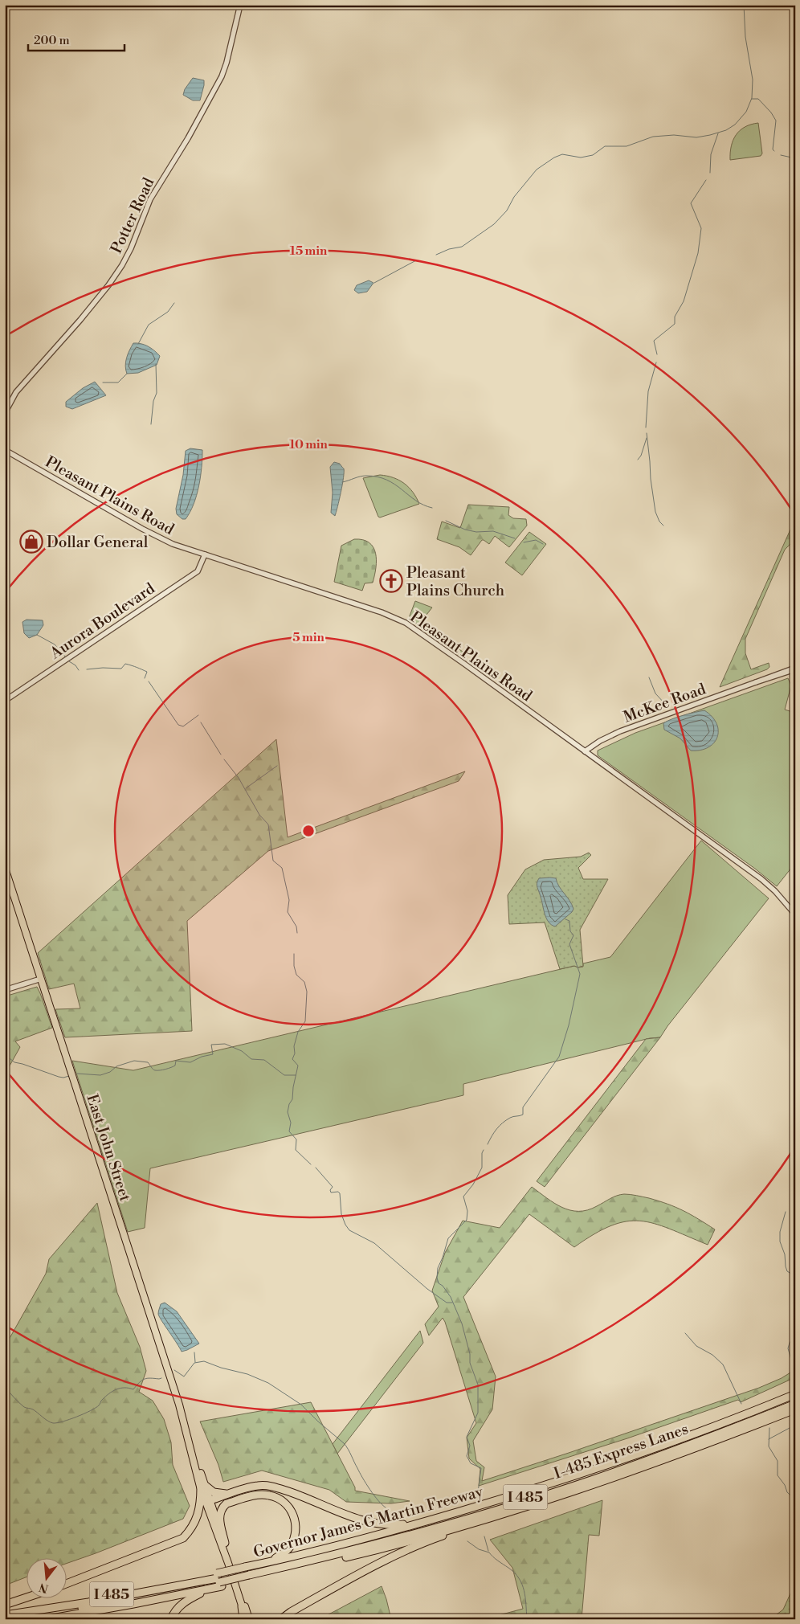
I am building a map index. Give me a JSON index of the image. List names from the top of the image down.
{
  "streets": {
    "highway": ["I-485 Express Lanes", "I 485", "Governor James G Martin Freeway"],
    "main road": ["East John Street"],
    "street": [
      "Potter Road",
      "Pleasant Plains Road",
      "Aurora Boulevard",
      "McKee Road"
    ]
  },
  "crossings": [
    ["Pleasant Plains Road", "Aurora Boulevard"],
    ["Pleasant Plains Road", "McKee Road"],
    ["I-485 Express Lanes", "Governor James G Martin Freeway"],
    ["I 485", "Governor James G Martin Freeway"]
  ],
  "places": {
    "shop": ["Dollar General"],
    "church": ["Pleasant Plains Church"]
  },
  "scale_bar": "200 m",
  "north": "bottom",
  "rings": ["15 min", "10 min", "5 min"]
}
